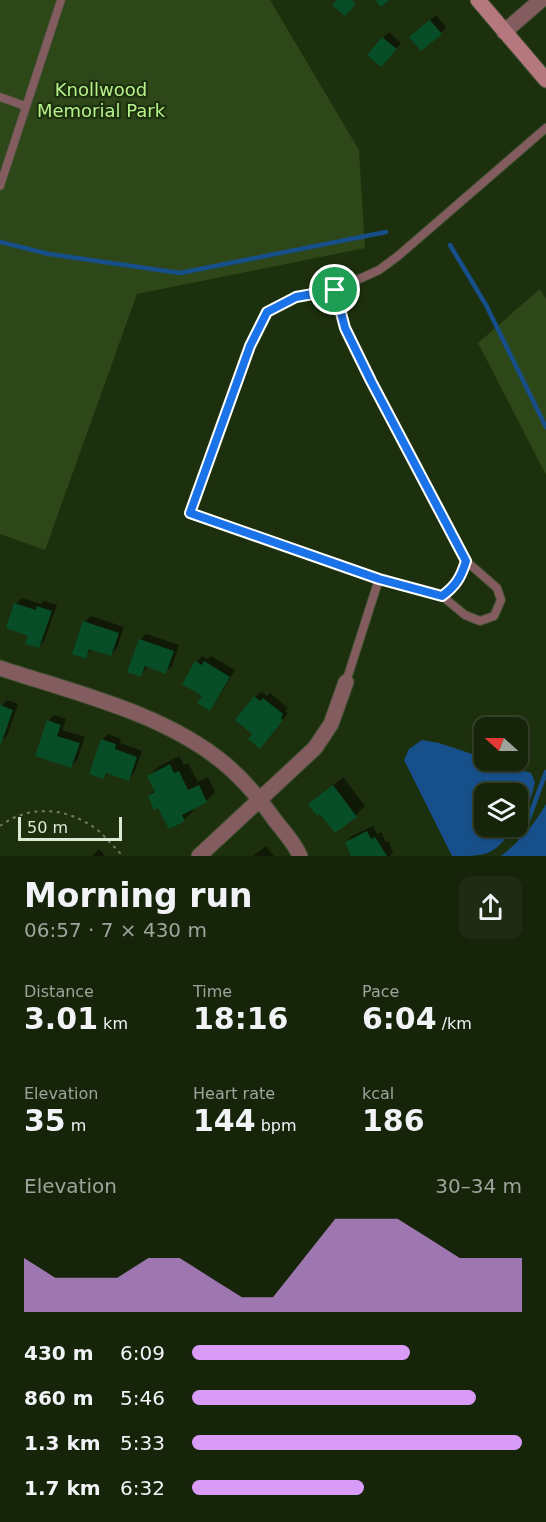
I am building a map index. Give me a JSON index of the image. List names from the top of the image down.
{
  "parks": ["Knollwood Memorial Park"],
  "scale_bar": "50 m",
  "north": "left",
  "page": {
    "scale": "50 m",
    "heading": ["Morning run", "06:57 · 7 × 430 m"],
    "stats": [
      ["Distance", "3.01 km"],
      ["Time", "18:16"],
      ["Pace", "6:04 /km"],
      ["Elevation", "35 m"],
      ["Heart rate", "144 bpm"],
      ["kcal", "186"]
    ],
    "chart": ["Elevation", "30–34 m"],
    "list": [
      {
        "name": "430 m",
        "note": "6:09"
      },
      {
        "name": "860 m",
        "note": "5:46"
      },
      {
        "name": "1.3 km",
        "note": "5:33"
      },
      {
        "name": "1.7 km",
        "note": "6:32"
      }
    ]
  }
}
